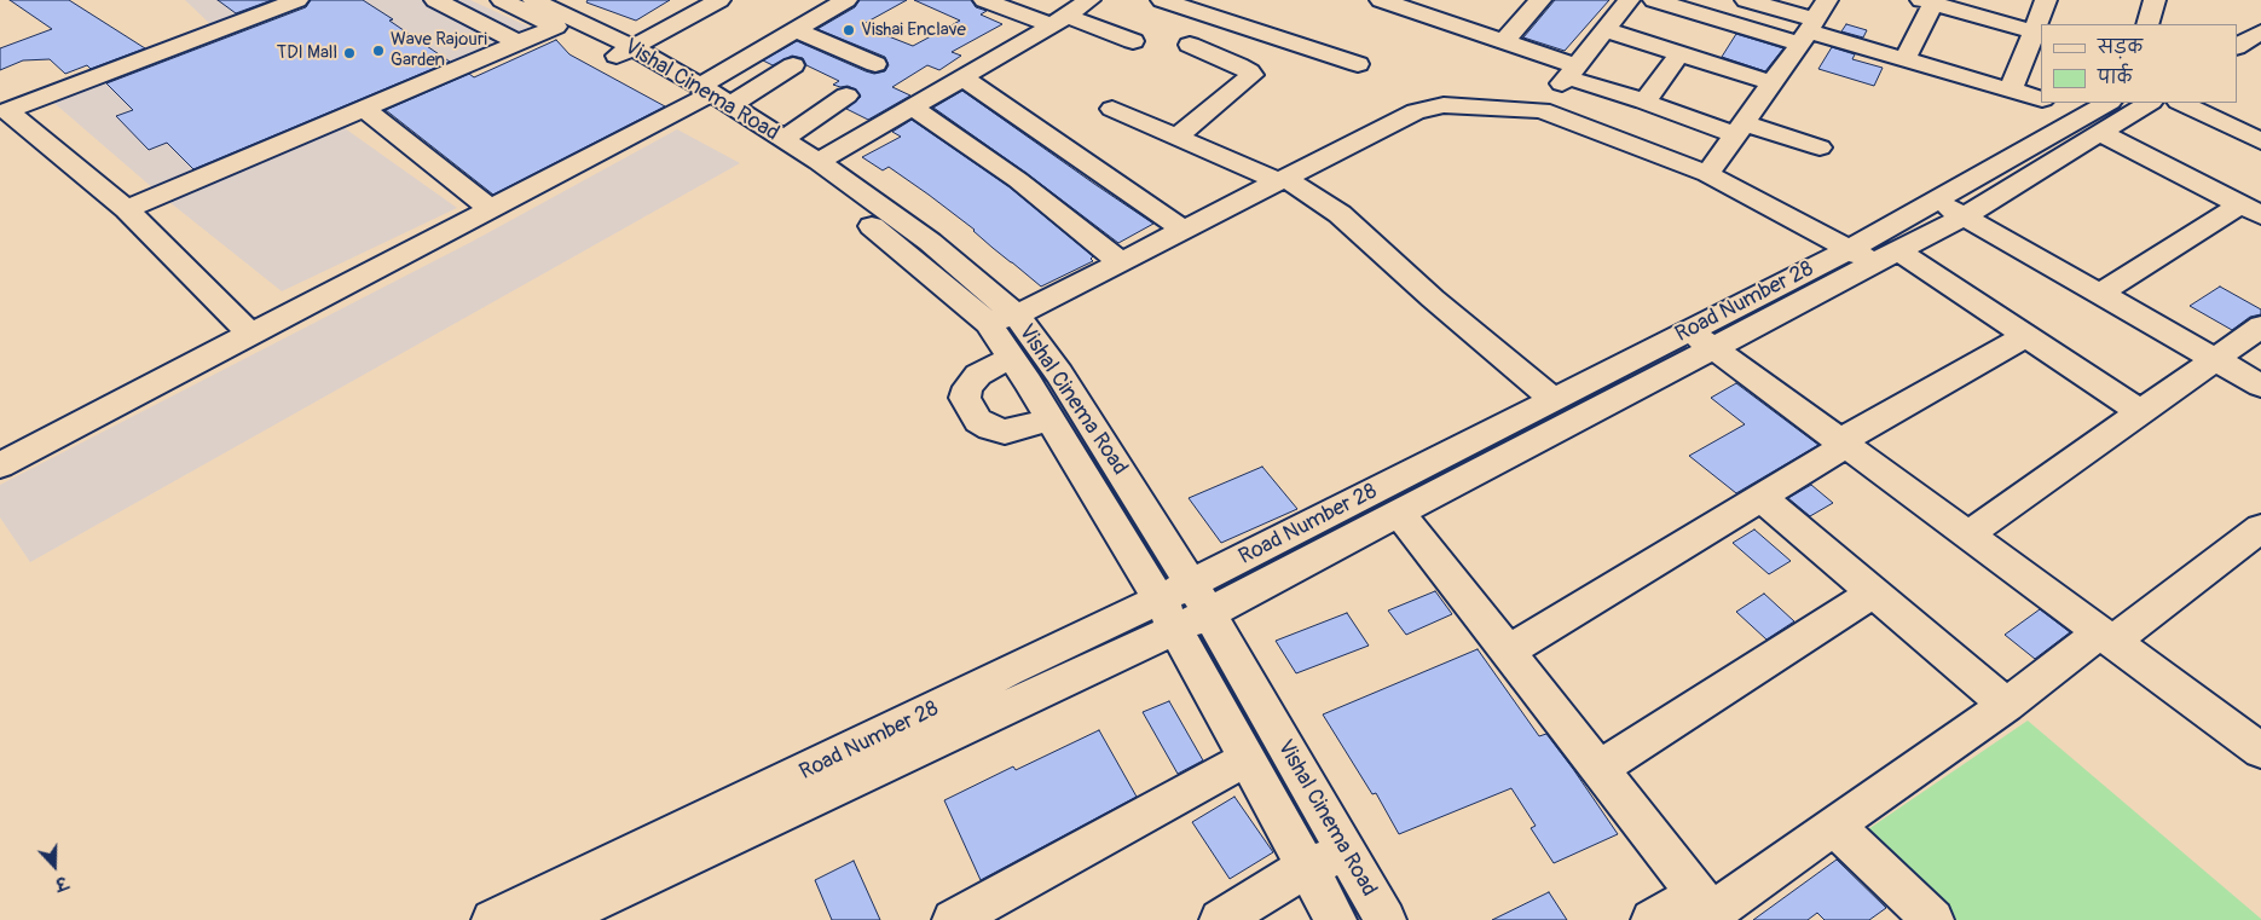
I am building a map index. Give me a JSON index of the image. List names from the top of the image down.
{
  "streets": {
    "street": ["Vishal Cinema Road", "Road Number 28"]
  },
  "crossings": [
    ["Vishal Cinema Road", "Road Number 28"]
  ],
  "places": ["Vishai Enclave", "Wave Rajouri Garden", "TDI Mall"],
  "legend": ["सड़क", "पार्क"],
  "north": "bottom"
}
